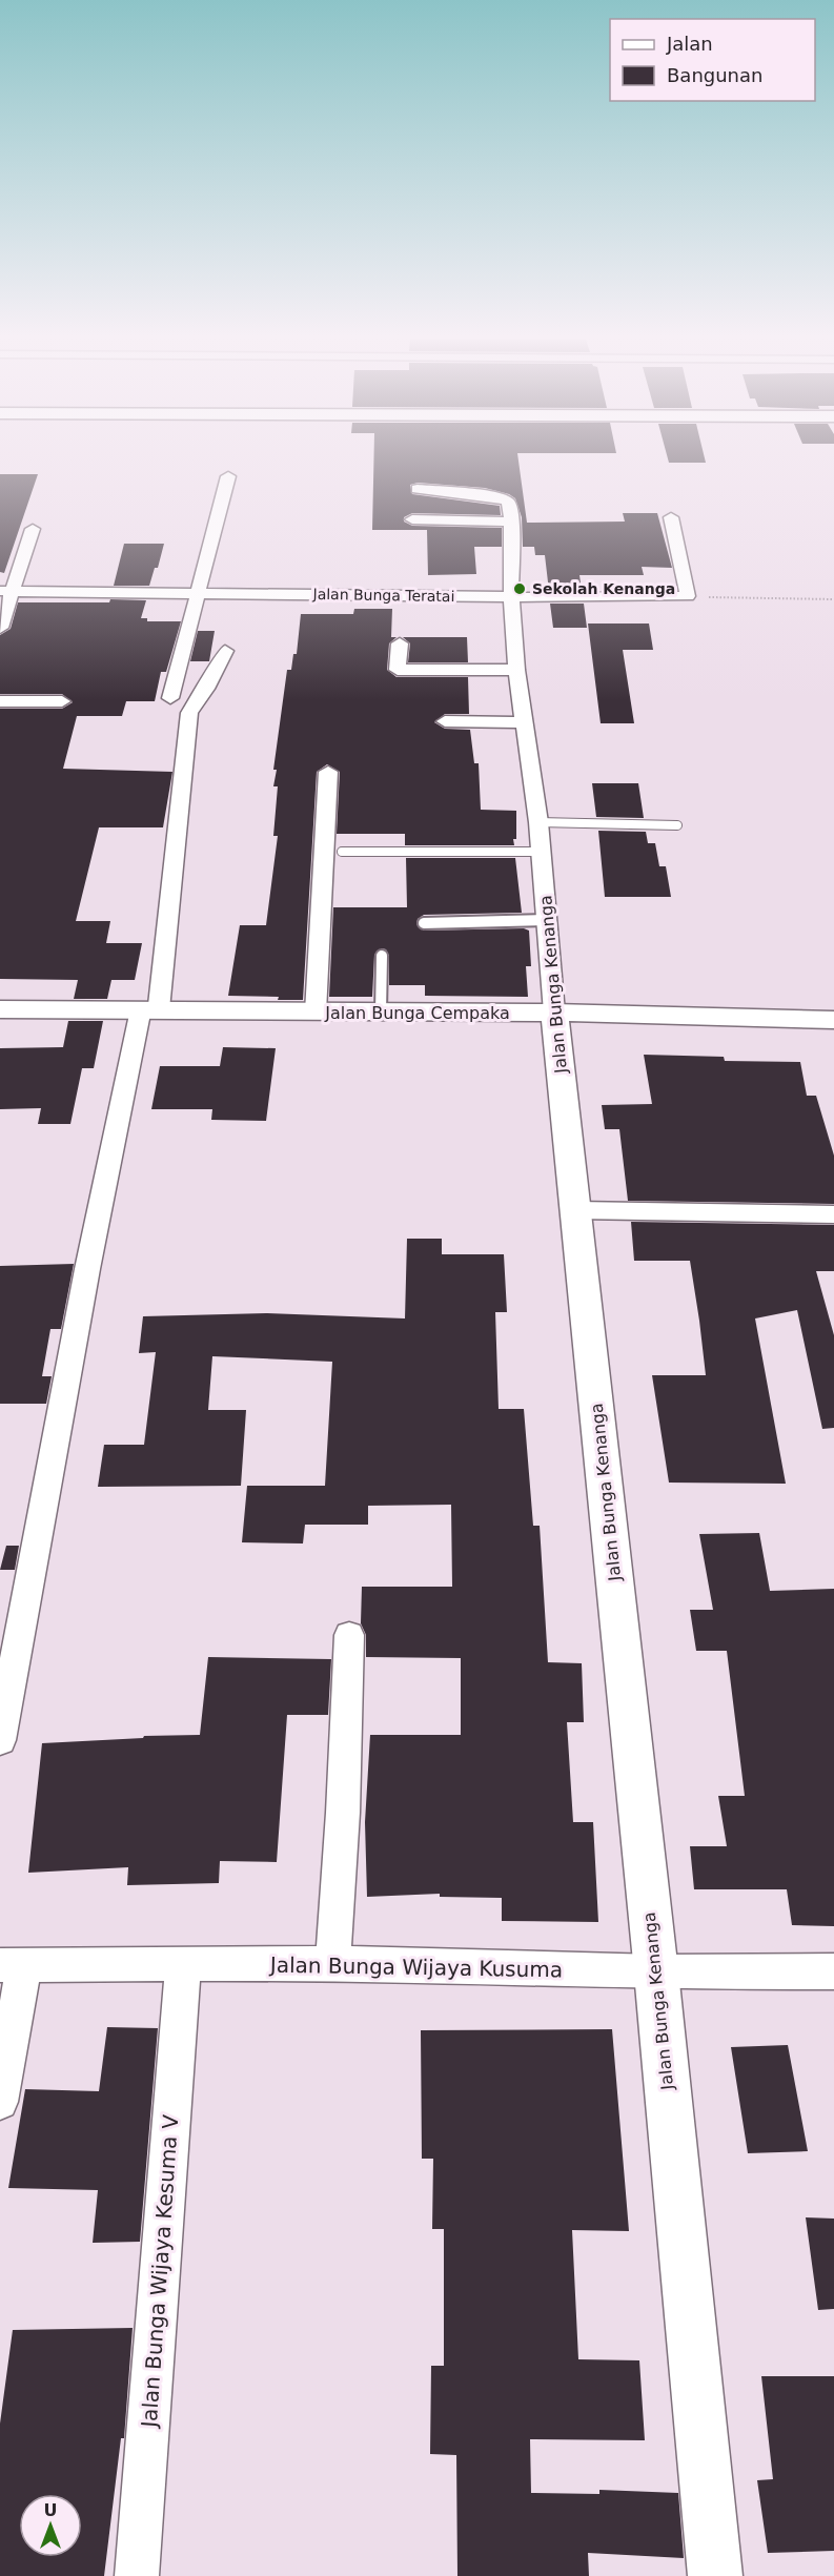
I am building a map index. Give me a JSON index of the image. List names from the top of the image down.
{
  "streets": {
    "street": [
      "Jalan Bunga Teratai",
      "Jalan Bunga Kenanga",
      "Jalan Bunga Cempaka",
      "Jalan Bunga Wijaya Kusuma",
      "Jalan Bunga Wijaya Kesuma V"
    ]
  },
  "crossings": [
    ["Jalan Bunga Teratai", "Jalan Bunga Kenanga"],
    ["Jalan Bunga Kenanga", "Jalan Bunga Cempaka"],
    ["Jalan Bunga Kenanga", "Jalan Bunga Wijaya Kusuma"],
    ["Jalan Bunga Wijaya Kusuma", "Jalan Bunga Wijaya Kesuma V"]
  ],
  "places": ["Sekolah Kenanga"],
  "legend": ["Jalan", "Bangunan"],
  "north": "top"
}
